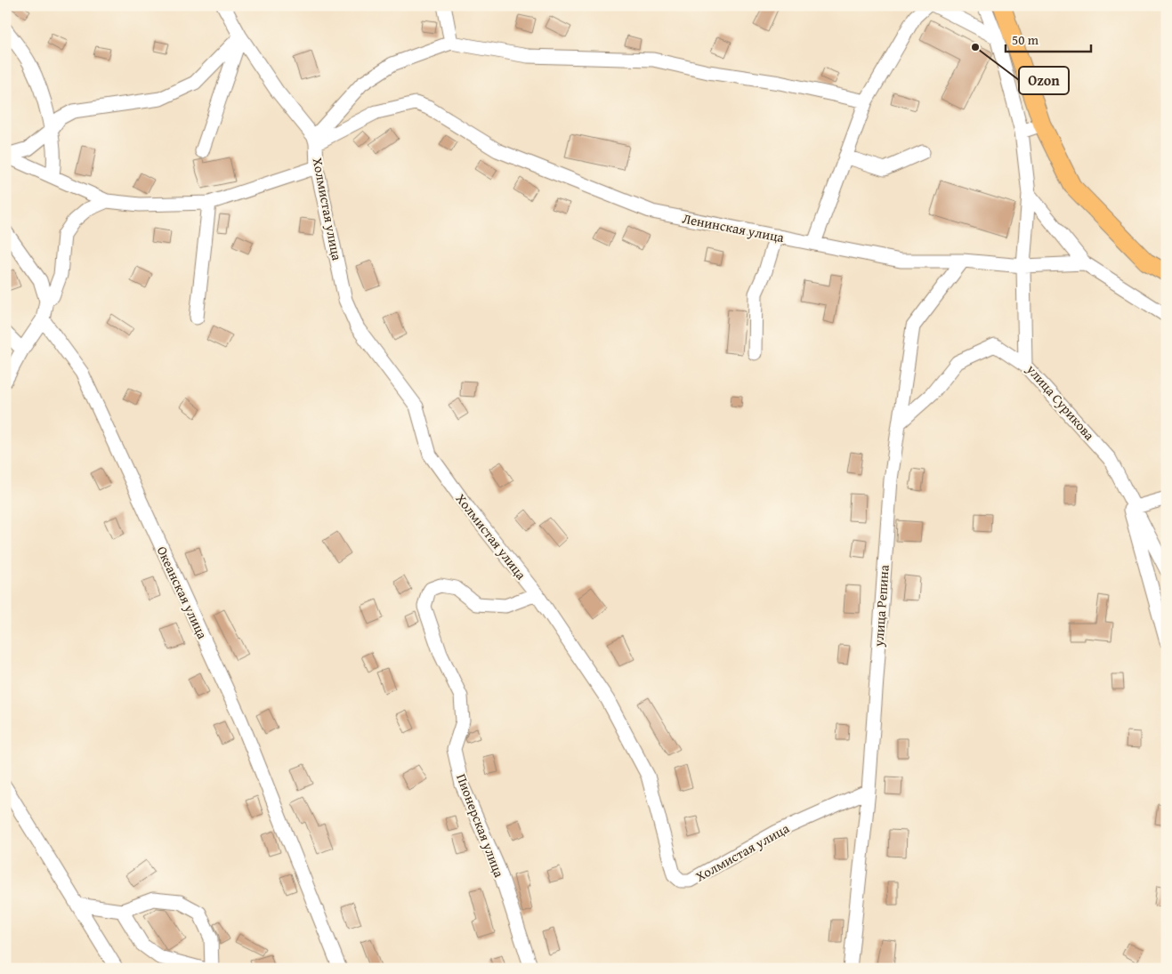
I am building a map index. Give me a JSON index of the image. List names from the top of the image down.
{
  "streets": {
    "street": [
      "Холмистая улица",
      "Ленинская улица",
      "улица Сурикова",
      "Океанская улица",
      "улица Репина",
      "Пионерская улица"
    ]
  },
  "crossings": [
    ["Холмистая улица", "Ленинская улица"],
    ["Холмистая улица", "улица Репина"],
    ["Холмистая улица", "Пионерская улица"],
    ["Ленинская улица", "улица Сурикова"],
    ["Ленинская улица", "улица Репина"]
  ],
  "places": ["Ozon"],
  "scale_bar": "50 m"
}
